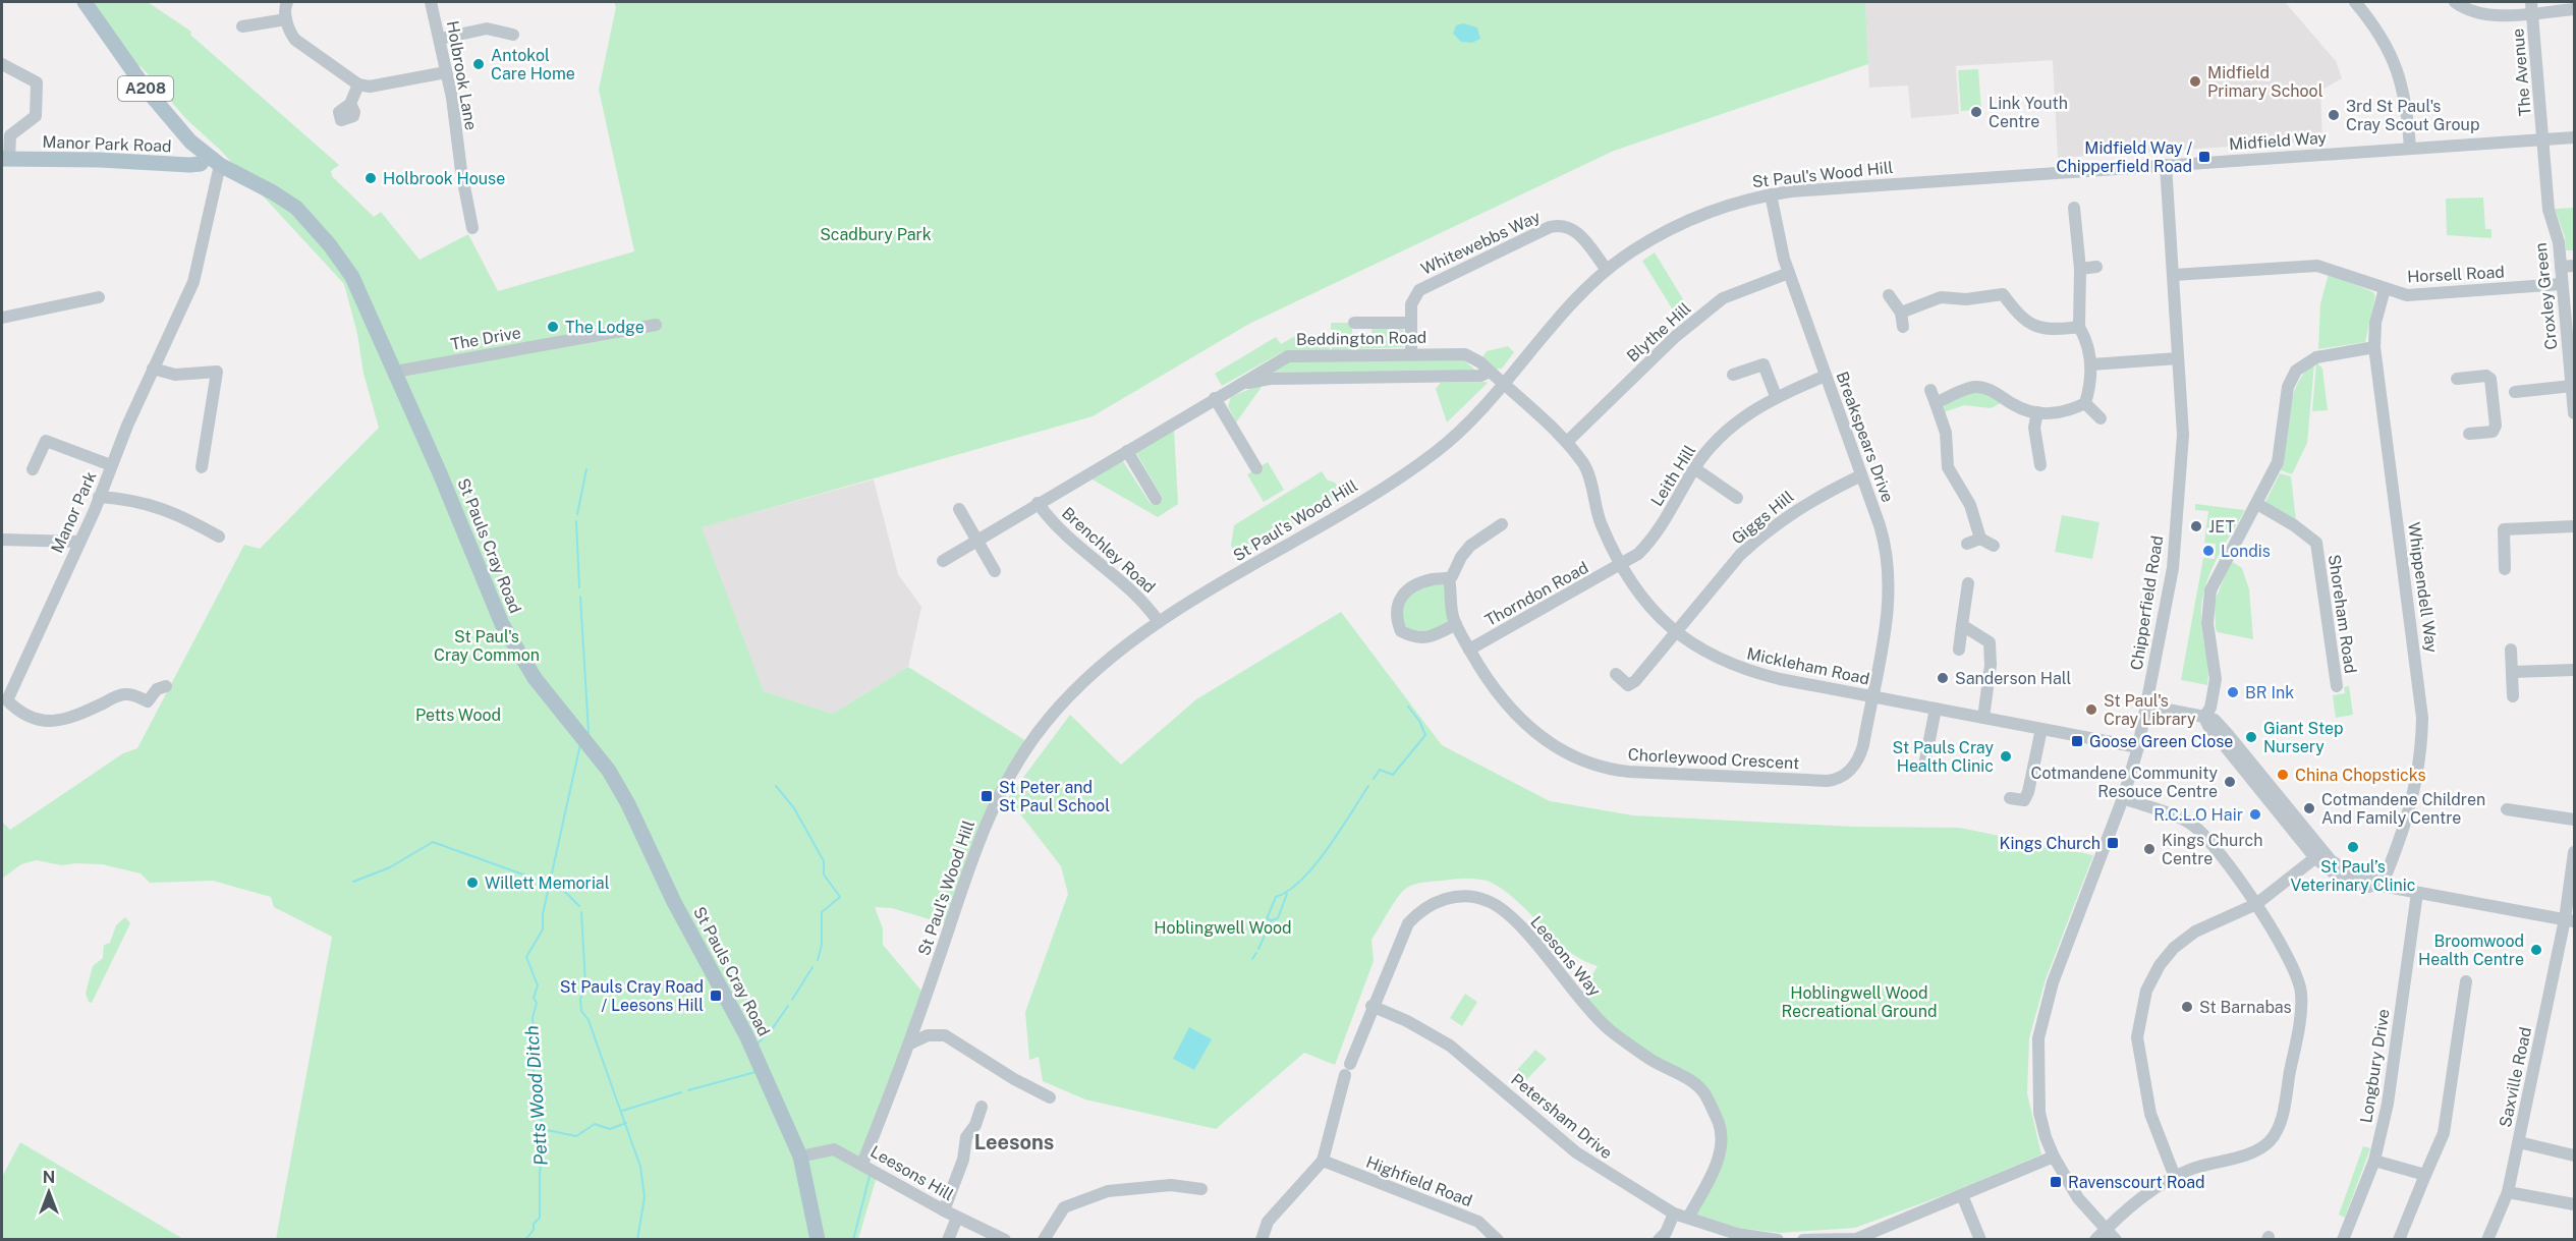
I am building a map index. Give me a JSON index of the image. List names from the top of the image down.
{
  "streets": {
    "main road": ["A208", "Manor Park Road", "St Pauls Cray Road"],
    "street": [
      "The Avenue",
      "Holbrook Lane",
      "Midfield Way",
      "St Paul's Wood Hill",
      "Whitewebbs Way",
      "Horsell Road",
      "Croxley Green",
      "Blythe Hill",
      "The Drive",
      "Beddington Road",
      "Breakspears Drive",
      "Leith Hill",
      "Manor Park",
      "Giggs Hill",
      "Brenchley Road",
      "Whippendell Way",
      "Thorndon Road",
      "Chipperfield Road",
      "Shoreham Road",
      "Mickleham Road",
      "Chorleywood Crescent",
      "Leesons Way",
      "Longbury Drive",
      "Saxville Road",
      "Petersham Drive",
      "Leesons Hill",
      "Highfield Road"
    ]
  },
  "crossings": [
    ["The Avenue", "Midfield Way"],
    ["The Avenue", "Croxley Green"],
    ["A208", "St Pauls Cray Road"],
    ["A208", "Leesons Hill"],
    ["Midfield Way", "St Paul's Wood Hill"],
    ["Midfield Way", "Croxley Green"],
    ["Midfield Way", "Chipperfield Road"],
    ["Manor Park Road", "St Pauls Cray Road"],
    ["St Paul's Wood Hill", "Whitewebbs Way"],
    ["St Paul's Wood Hill", "Beddington Road"],
    ["St Paul's Wood Hill", "Breakspears Drive"],
    ["St Paul's Wood Hill", "Brenchley Road"],
    ["St Paul's Wood Hill", "Mickleham Road"],
    ["St Paul's Wood Hill", "Leesons Hill"],
    ["Whitewebbs Way", "Beddington Road"],
    ["Horsell Road", "Croxley Green"],
    ["Horsell Road", "Whippendell Way"],
    ["Horsell Road", "Chipperfield Road"],
    ["Blythe Hill", "Breakspears Drive"],
    ["Blythe Hill", "Mickleham Road"],
    ["The Drive", "St Pauls Cray Road"],
    ["Beddington Road", "Brenchley Road"],
    ["Beddington Road", "Mickleham Road"],
    ["Breakspears Drive", "Leith Hill"],
    ["Breakspears Drive", "Giggs Hill"],
    ["Breakspears Drive", "Mickleham Road"],
    ["Breakspears Drive", "Chorleywood Crescent"],
    ["Leith Hill", "Thorndon Road"],
    ["Leith Hill", "Mickleham Road"],
    ["Manor Park", "St Pauls Cray Road"],
    ["Giggs Hill", "Mickleham Road"],
    ["St Pauls Cray Road", "Leesons Hill"],
    ["Thorndon Road", "Mickleham Road"],
    ["Thorndon Road", "Chorleywood Crescent"],
    ["Chipperfield Road", "Mickleham Road"],
    ["Mickleham Road", "Chorleywood Crescent"],
    ["Leesons Way", "Petersham Drive"],
    ["Leesons Way", "Highfield Road"]
  ],
  "districts": ["Leesons"],
  "water": ["Petts Wood Ditch"],
  "parks": [
    "Scadbury Park",
    "St Paul's Cray Common",
    "Petts Wood",
    "Hoblingwell Wood",
    "Hoblingwell Wood Recreational Ground"
  ],
  "places": {
    "other": [
      "Antokol Care Home",
      "Midfield Primary School",
      "Link Youth Centre",
      "3rd St Paul's Cray Scout Group",
      "Holbrook House",
      "The Lodge",
      "JET",
      "Londis",
      "Sanderson Hall",
      "BR Ink",
      "St Paul's Cray Library",
      "Giant Step Nursery",
      "St Pauls Cray Health Clinic",
      "China Chopsticks",
      "Cotmandene Community Resouce Centre",
      "Cotmandene Children And Family Centre",
      "R.C.L.O Hair",
      "St Paul’s Veterinary Clinic",
      "Kings Church Centre",
      "Willett Memorial",
      "Broomwood Health Centre",
      "St Barnabas"
    ],
    "transit": [
      "Midfield Way / Chipperfield Road",
      "Goose Green Close",
      "St Peter and St Paul School",
      "Kings Church",
      "St Pauls Cray Road / Leesons Hill",
      "Ravenscourt Road"
    ]
  },
  "north": "top"
}
